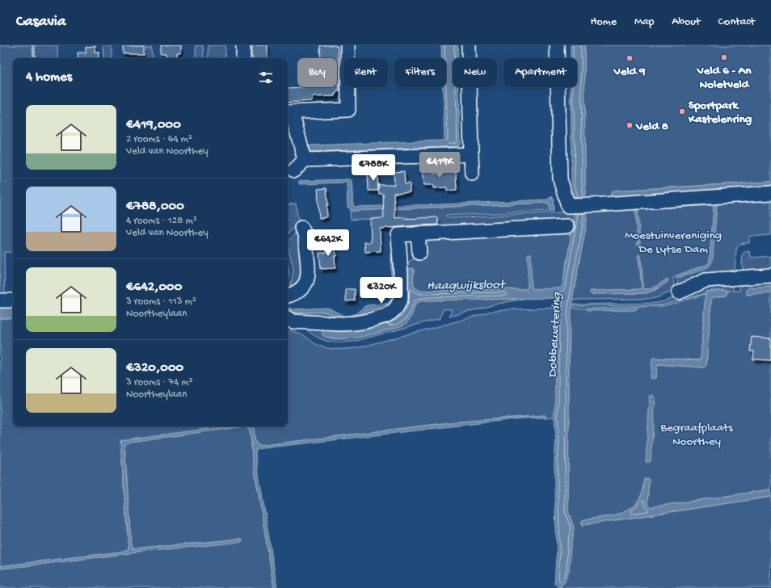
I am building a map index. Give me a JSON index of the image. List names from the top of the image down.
{
  "water": ["Haagwijksloot", "Dobbewatering"],
  "parks": ["Moestuinvereniging De Lytse Dam", "Begraafplaats Noorthey"],
  "places": [
    "Veld 6 - An Noletveld",
    "Veld 9",
    "Sportpark Kastelenring",
    "Veld 8"
  ],
  "page": {
    "header": "Casavia",
    "nav": [
      "Home",
      "Map",
      "About",
      "Contact"
    ],
    "chip": [
      "Buy",
      "Rent",
      "Filters",
      "New",
      "Apartment"
    ],
    "heading": "4 homes",
    "list": [
      {
        "name": "€419,000",
        "note": "2 rooms · 64 m² · Veld van Noorthey"
      },
      {
        "name": "€788,000",
        "note": "4 rooms · 128 m² · Veld van Noorthey"
      },
      {
        "name": "€642,000",
        "note": "3 rooms · 113 m² · Noortheylaan"
      },
      {
        "name": "€320,000",
        "note": "3 rooms · 74 m² · Noortheylaan"
      }
    ],
    "price": [
      "€419K",
      "€788K",
      "€642K",
      "€320K"
    ]
  }
}
